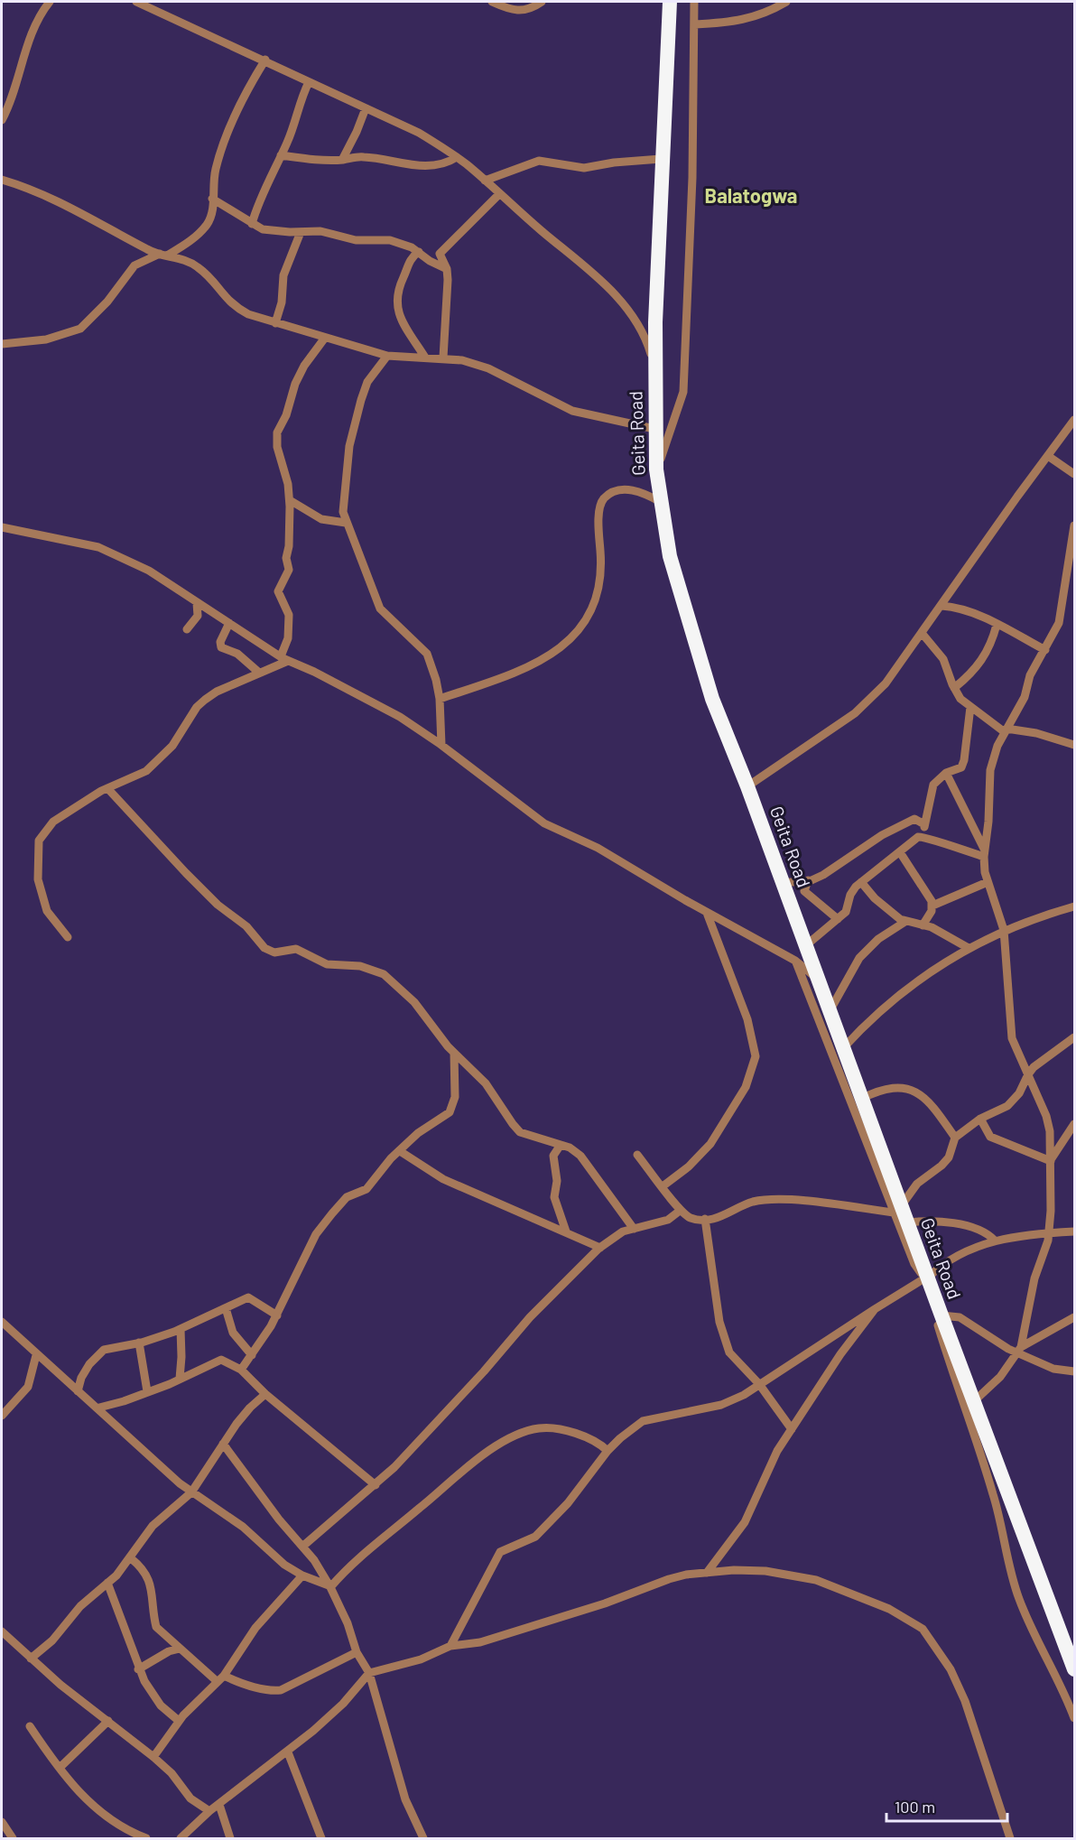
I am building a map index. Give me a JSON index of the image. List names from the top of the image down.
{
  "streets": {
    "highway": ["Geita Road"]
  },
  "districts": ["Balatogwa"],
  "scale_bar": "100 m"
}
